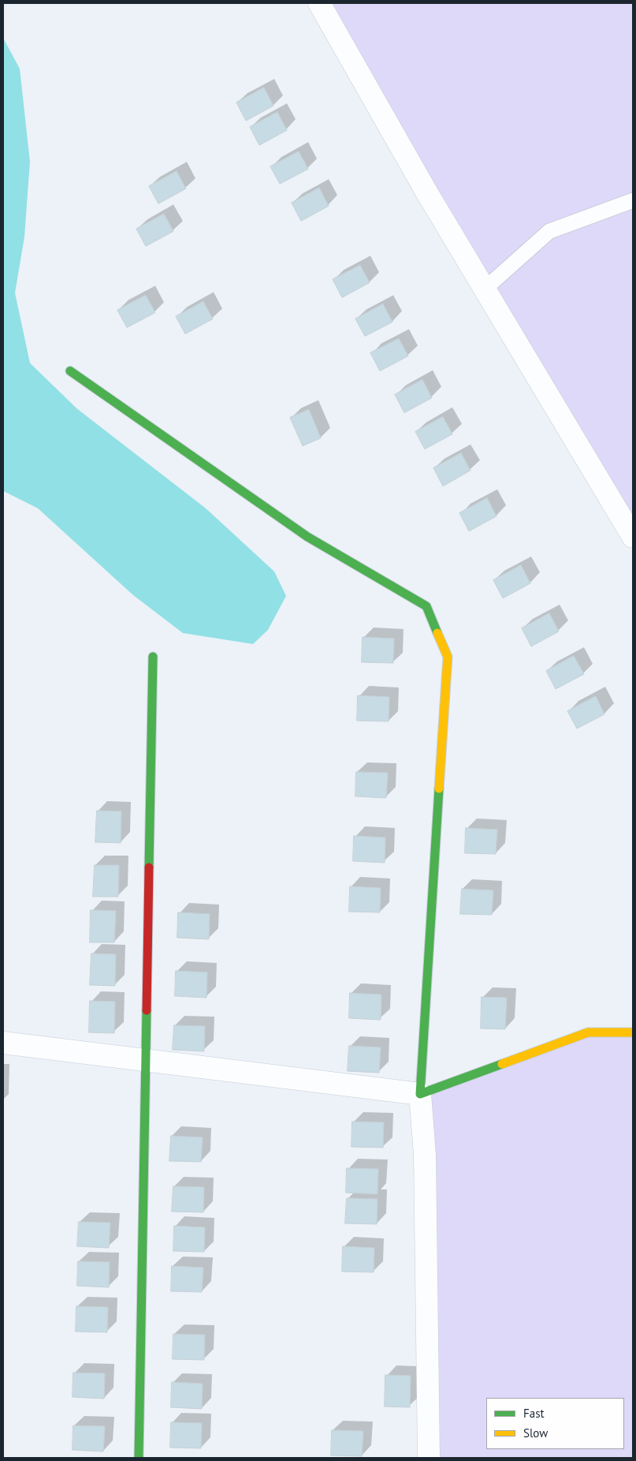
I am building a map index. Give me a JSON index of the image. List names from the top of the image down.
{
  "legend": ["Fast", "Slow"]
}
